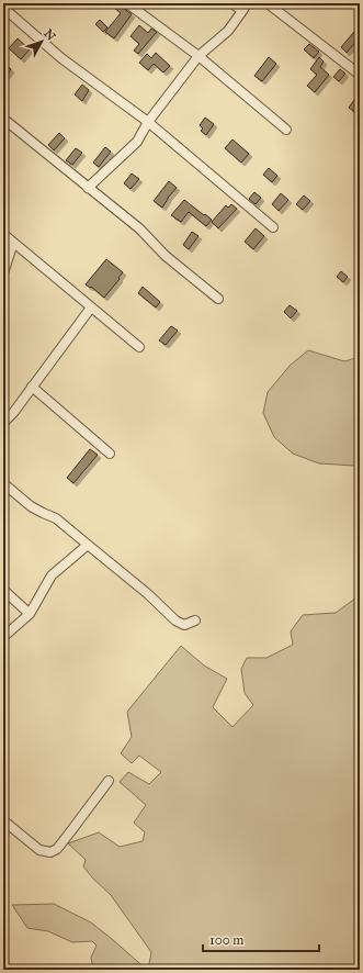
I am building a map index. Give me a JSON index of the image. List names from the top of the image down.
{
  "scale_bar": "100 m",
  "north": "top right"
}
